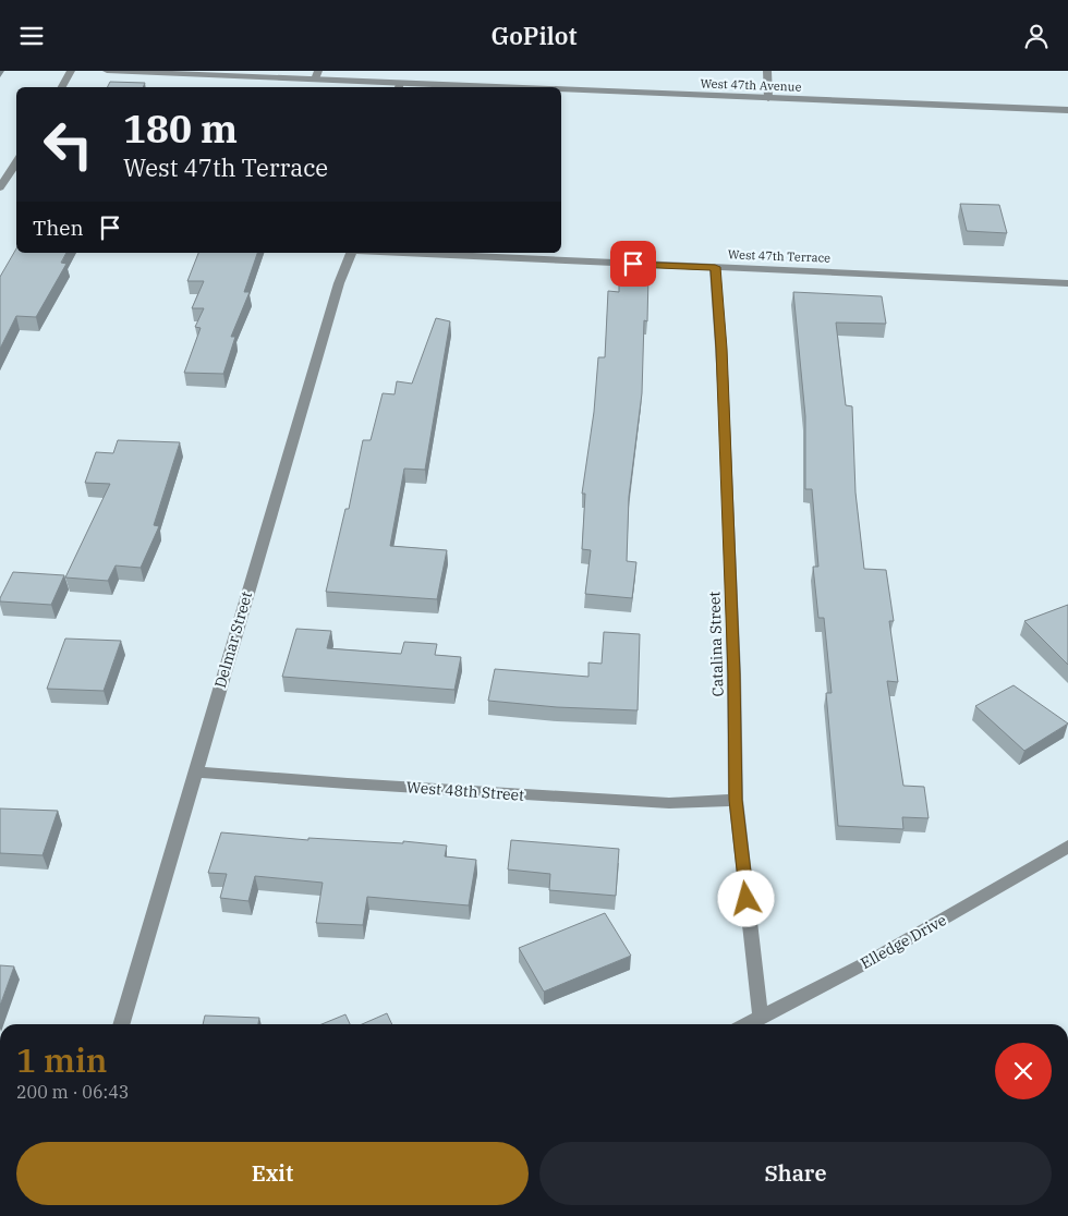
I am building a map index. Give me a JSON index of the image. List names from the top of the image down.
{
  "streets": {
    "street": [
      "West 47th Avenue",
      "West 47th Terrace",
      "Delmar Street",
      "Catalina Street",
      "West 48th Street",
      "Elledge Drive"
    ]
  },
  "crossings": [
    ["West 47th Terrace", "Catalina Street"],
    ["Delmar Street", "West 48th Street"],
    ["Catalina Street", "West 48th Street"],
    ["Catalina Street", "Elledge Drive"]
  ],
  "page": {
    "header": "GoPilot",
    "turn": ["180 m", "West 47th Terrace"],
    "then": "Then",
    "heading": ["1 min", "200 m · 06:43"],
    "buttons": ["Exit", "Share"]
  }
}
